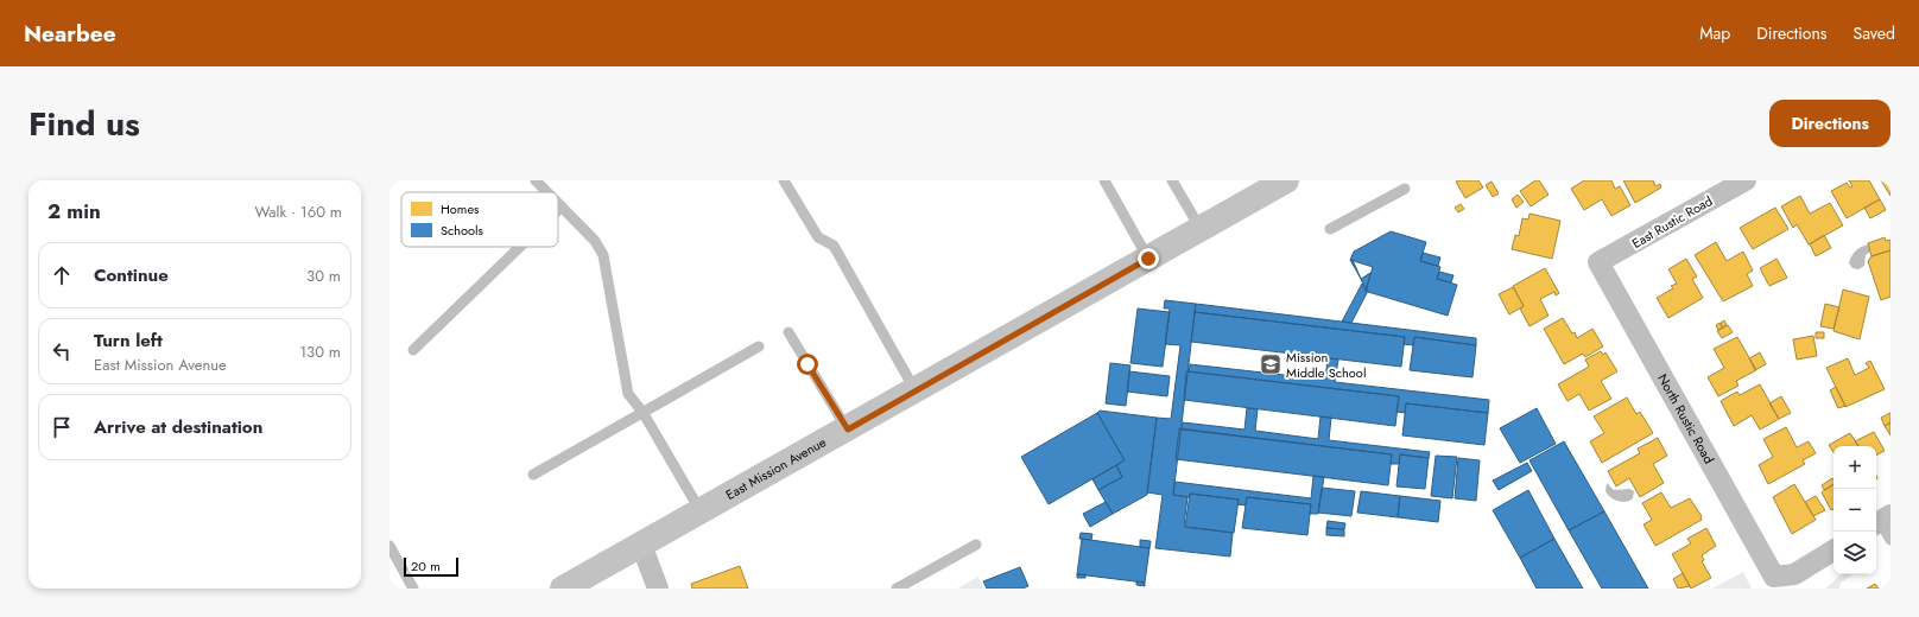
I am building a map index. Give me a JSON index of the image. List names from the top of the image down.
{
  "streets": {
    "main road": ["East Mission Avenue"],
    "street": ["East Rustic Road", "North Rustic Road"]
  },
  "crossings": [
    ["East Rustic Road", "North Rustic Road"]
  ],
  "places": {
    "school or university": ["Mission Middle School"]
  },
  "legend": ["Homes", "Schools"],
  "scale_bar": "20 m",
  "page": {
    "header": "Nearbee",
    "nav": ["Map", "Directions", "Saved"],
    "title": "Find us",
    "buttons": "Directions",
    "heading": ["2 min", "Walk · 160 m"],
    "list": [
      ["Continue", "30 m"],
      ["Turn left", "East Mission Avenue", "130 m"],
      "Arrive at destination"
    ],
    "map_buttons": ["+", "−"],
    "scale": "20 m"
  }
}
